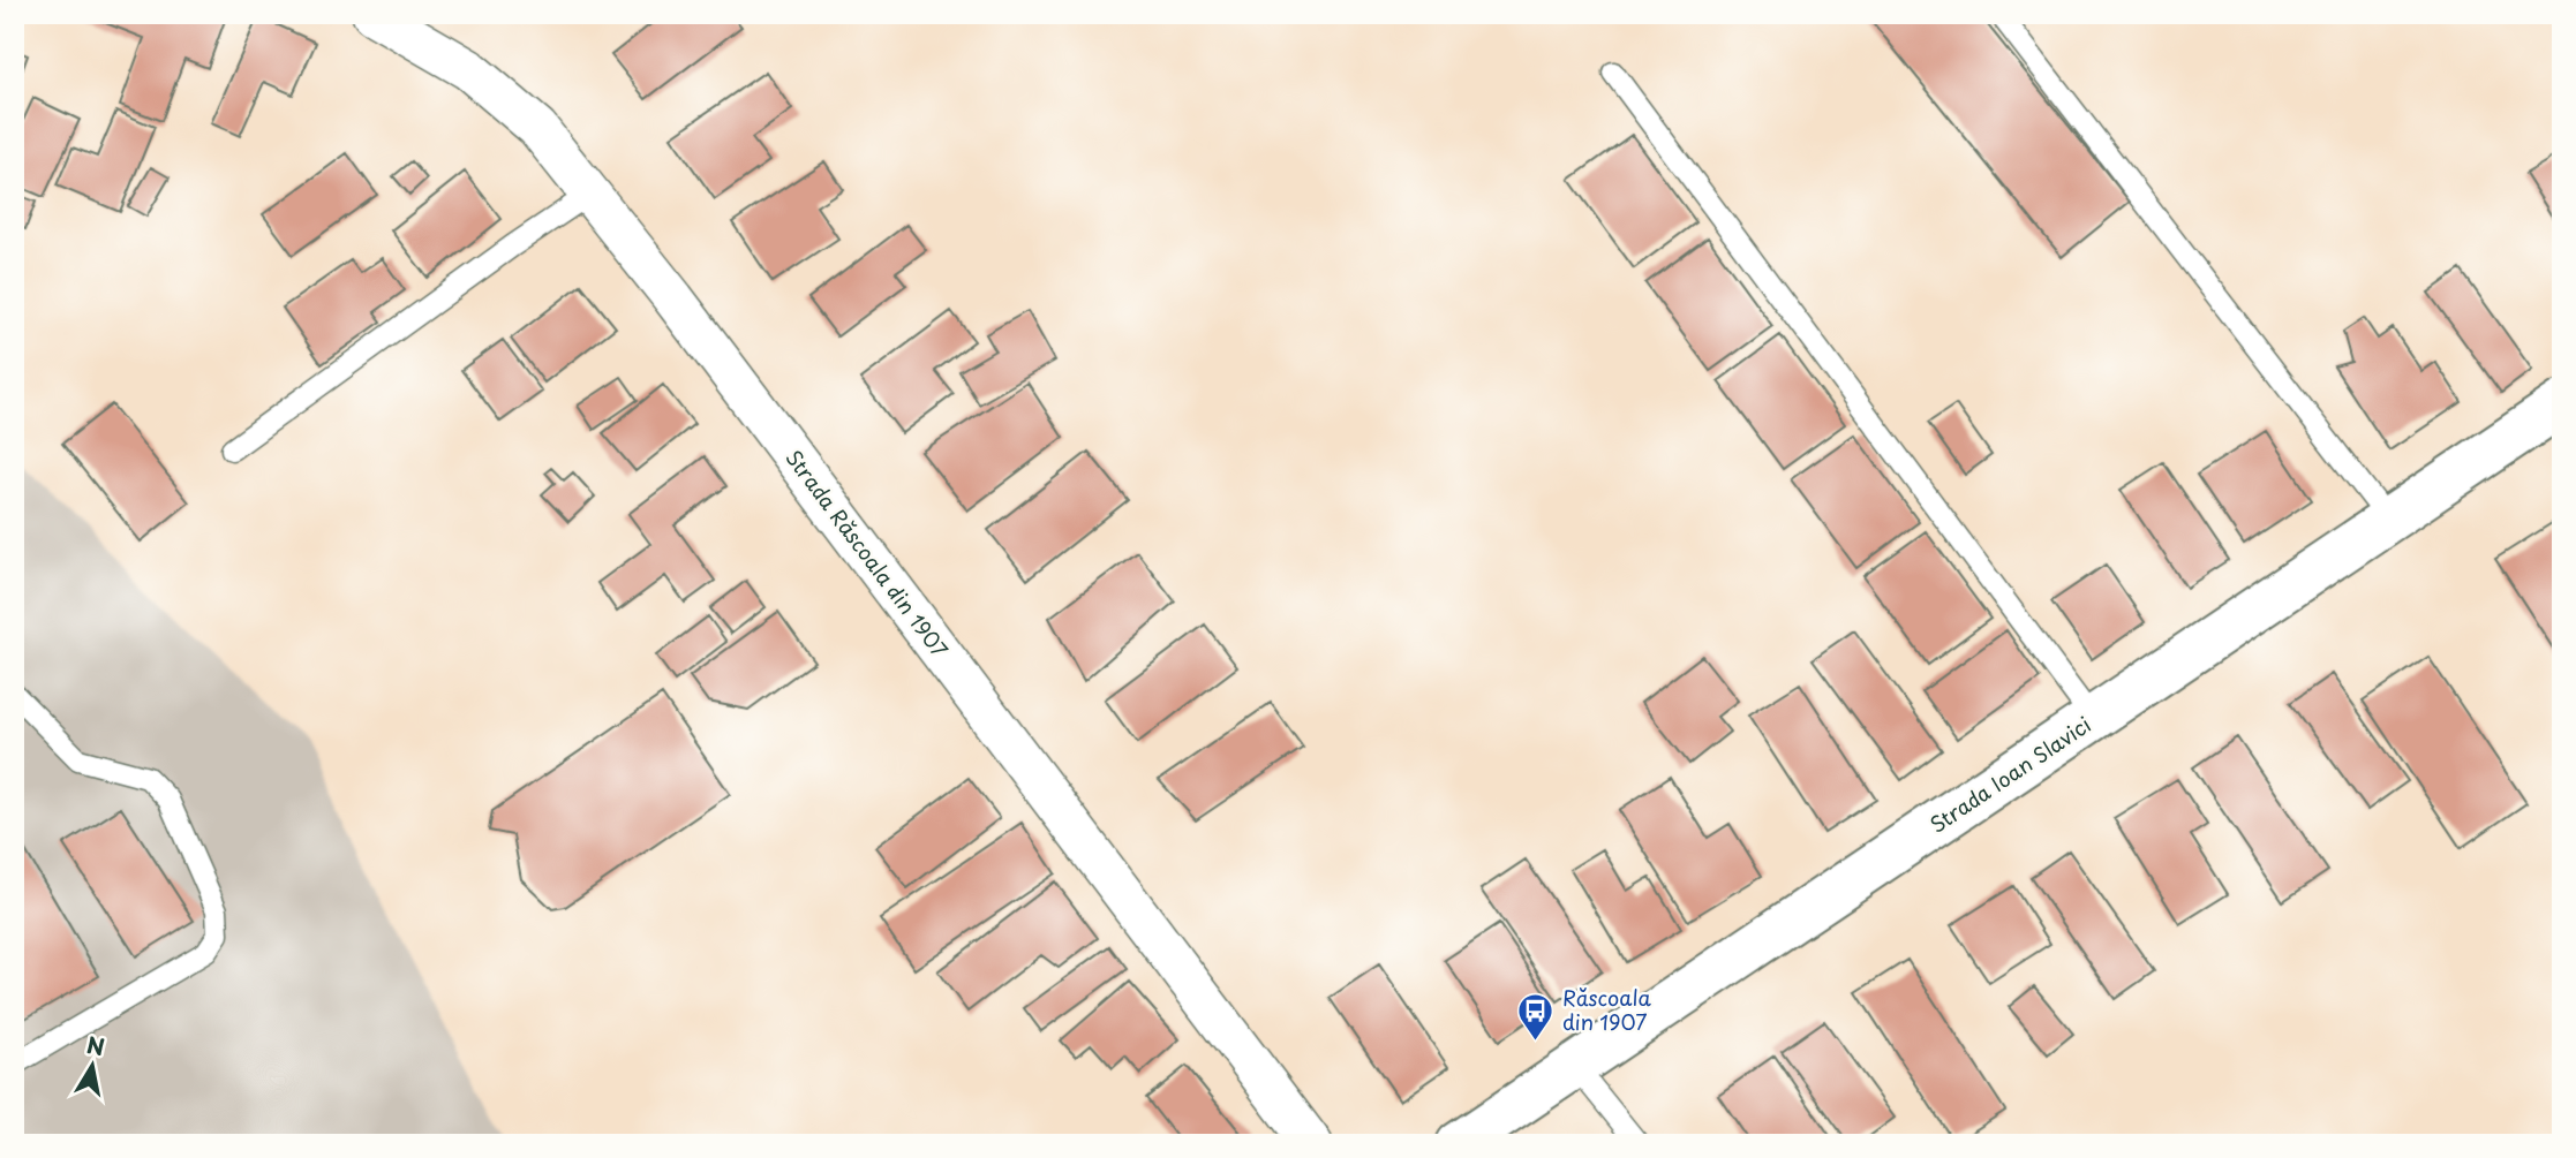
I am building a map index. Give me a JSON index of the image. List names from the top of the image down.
{
  "streets": {
    "main road": ["Strada Ioan Slavici"],
    "street": ["Strada Răscoala din 1907"]
  },
  "places": {
    "bus stop": ["Răscoala din 1907"]
  },
  "north": "top"
}
